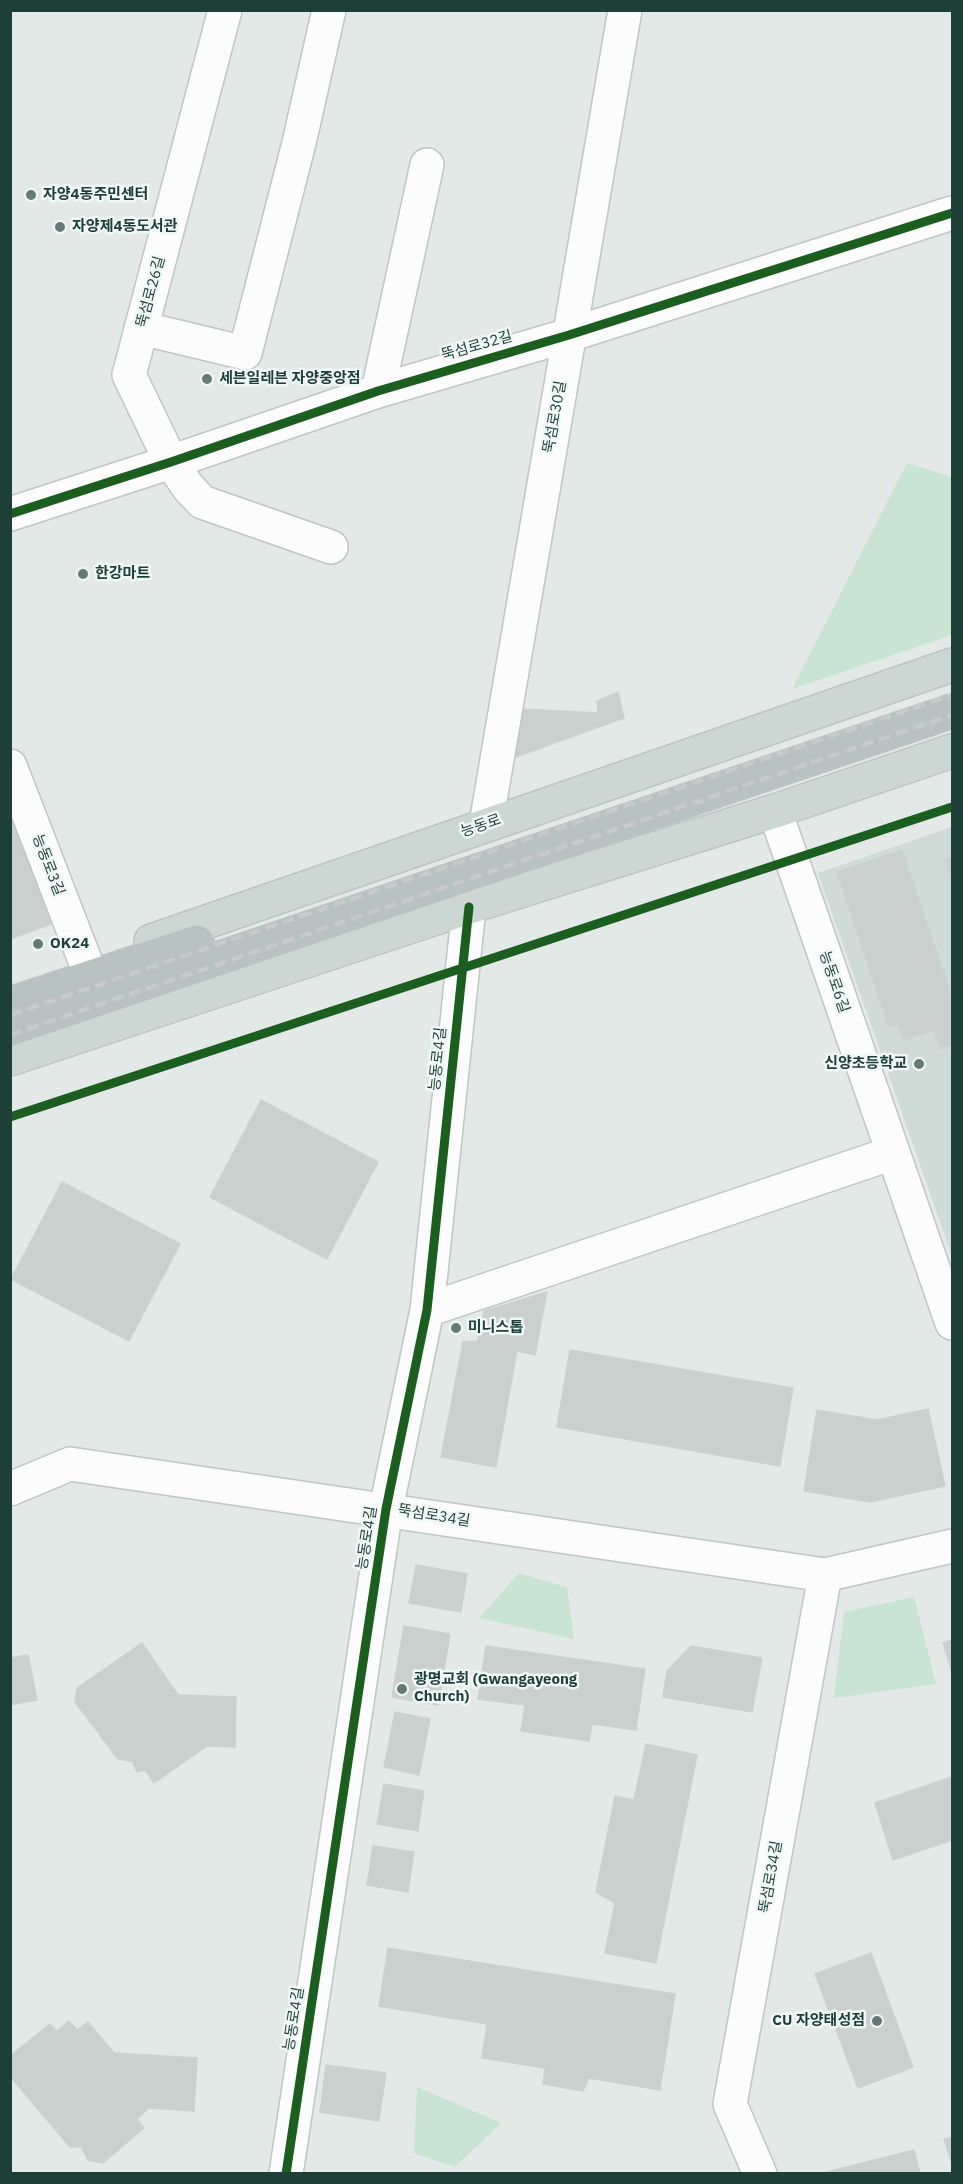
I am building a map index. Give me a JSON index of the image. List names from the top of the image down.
{
  "streets": {
    "main road": ["능동로"],
    "street": [
      "뚝섬로26길",
      "뚝섬로32길",
      "뚝섬로30길",
      "능동로3길",
      "능동로6길",
      "능동로4길",
      "뚝섬로34길"
    ]
  },
  "crossings": [
    ["뚝섬로26길", "뚝섬로32길"],
    ["뚝섬로32길", "뚝섬로30길"],
    ["뚝섬로30길", "능동로"],
    ["능동로", "능동로3길"],
    ["능동로4길", "뚝섬로34길"]
  ],
  "places": [
    "자양4동주민센터",
    "자양제4동도서관",
    "세븐일레븐 자양중앙점",
    "한강마트",
    "OK24",
    "신양초등학교",
    "미니스톱",
    "광명교회 (Gwangayeong Church)",
    "CU 자양태성점"
  ]
}
